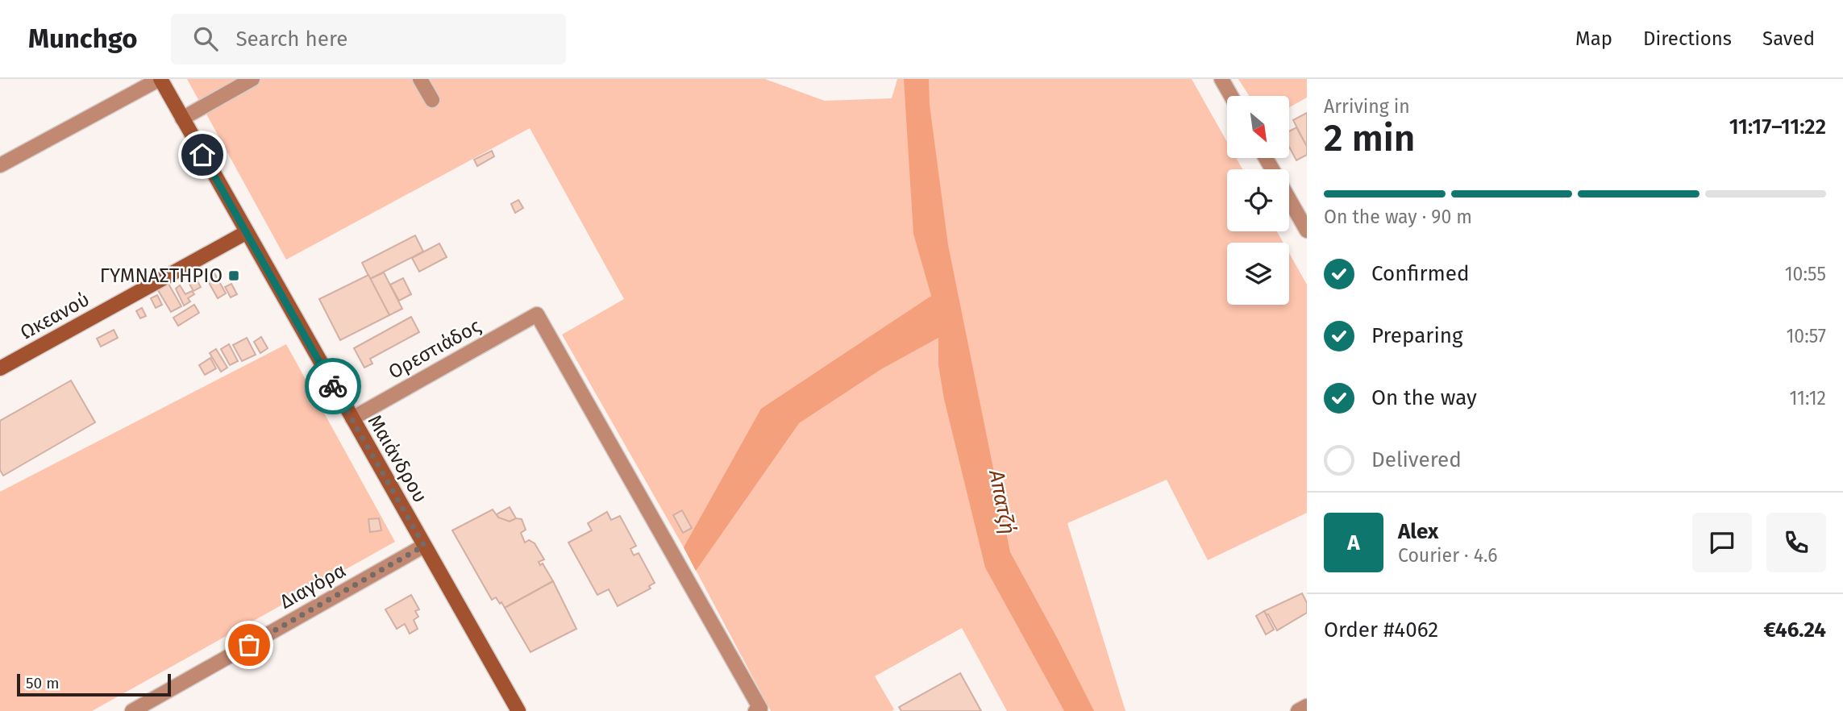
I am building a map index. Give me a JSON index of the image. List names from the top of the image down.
{
  "streets": {
    "main road": ["Ωκεανού", "Μαιάνδρου"],
    "street": ["Ορεστιάδος", "Διαγόρα"]
  },
  "crossings": [
    ["Ωκεανού", "Μαιάνδρου"],
    ["Ορεστιάδος", "Μαιάνδρου"],
    ["Μαιάνδρου", "Διαγόρα"]
  ],
  "water": ["Απατζή"],
  "places": {
    "transit": ["ΓΥΜΝΑΣΤΗΡΙΟ"]
  },
  "scale_bar": "50 m",
  "north": "bottom right",
  "page": {
    "header": "Munchgo",
    "search": "Search here",
    "nav": ["Map", "Directions", "Saved"],
    "heading": ["2 min", "Arriving in", "11:17–11:22"],
    "panel": [
      "Alex",
      "Courier · 4.6",
      "Order #4062",
      "€46.24"
    ],
    "bar": "On the way · 90 m",
    "list": [
      ["Confirmed", "10:55"],
      ["Preparing", "10:57"],
      ["On the way", "11:12"],
      "Delivered"
    ],
    "round": "A",
    "scale": "50 m"
  }
}
